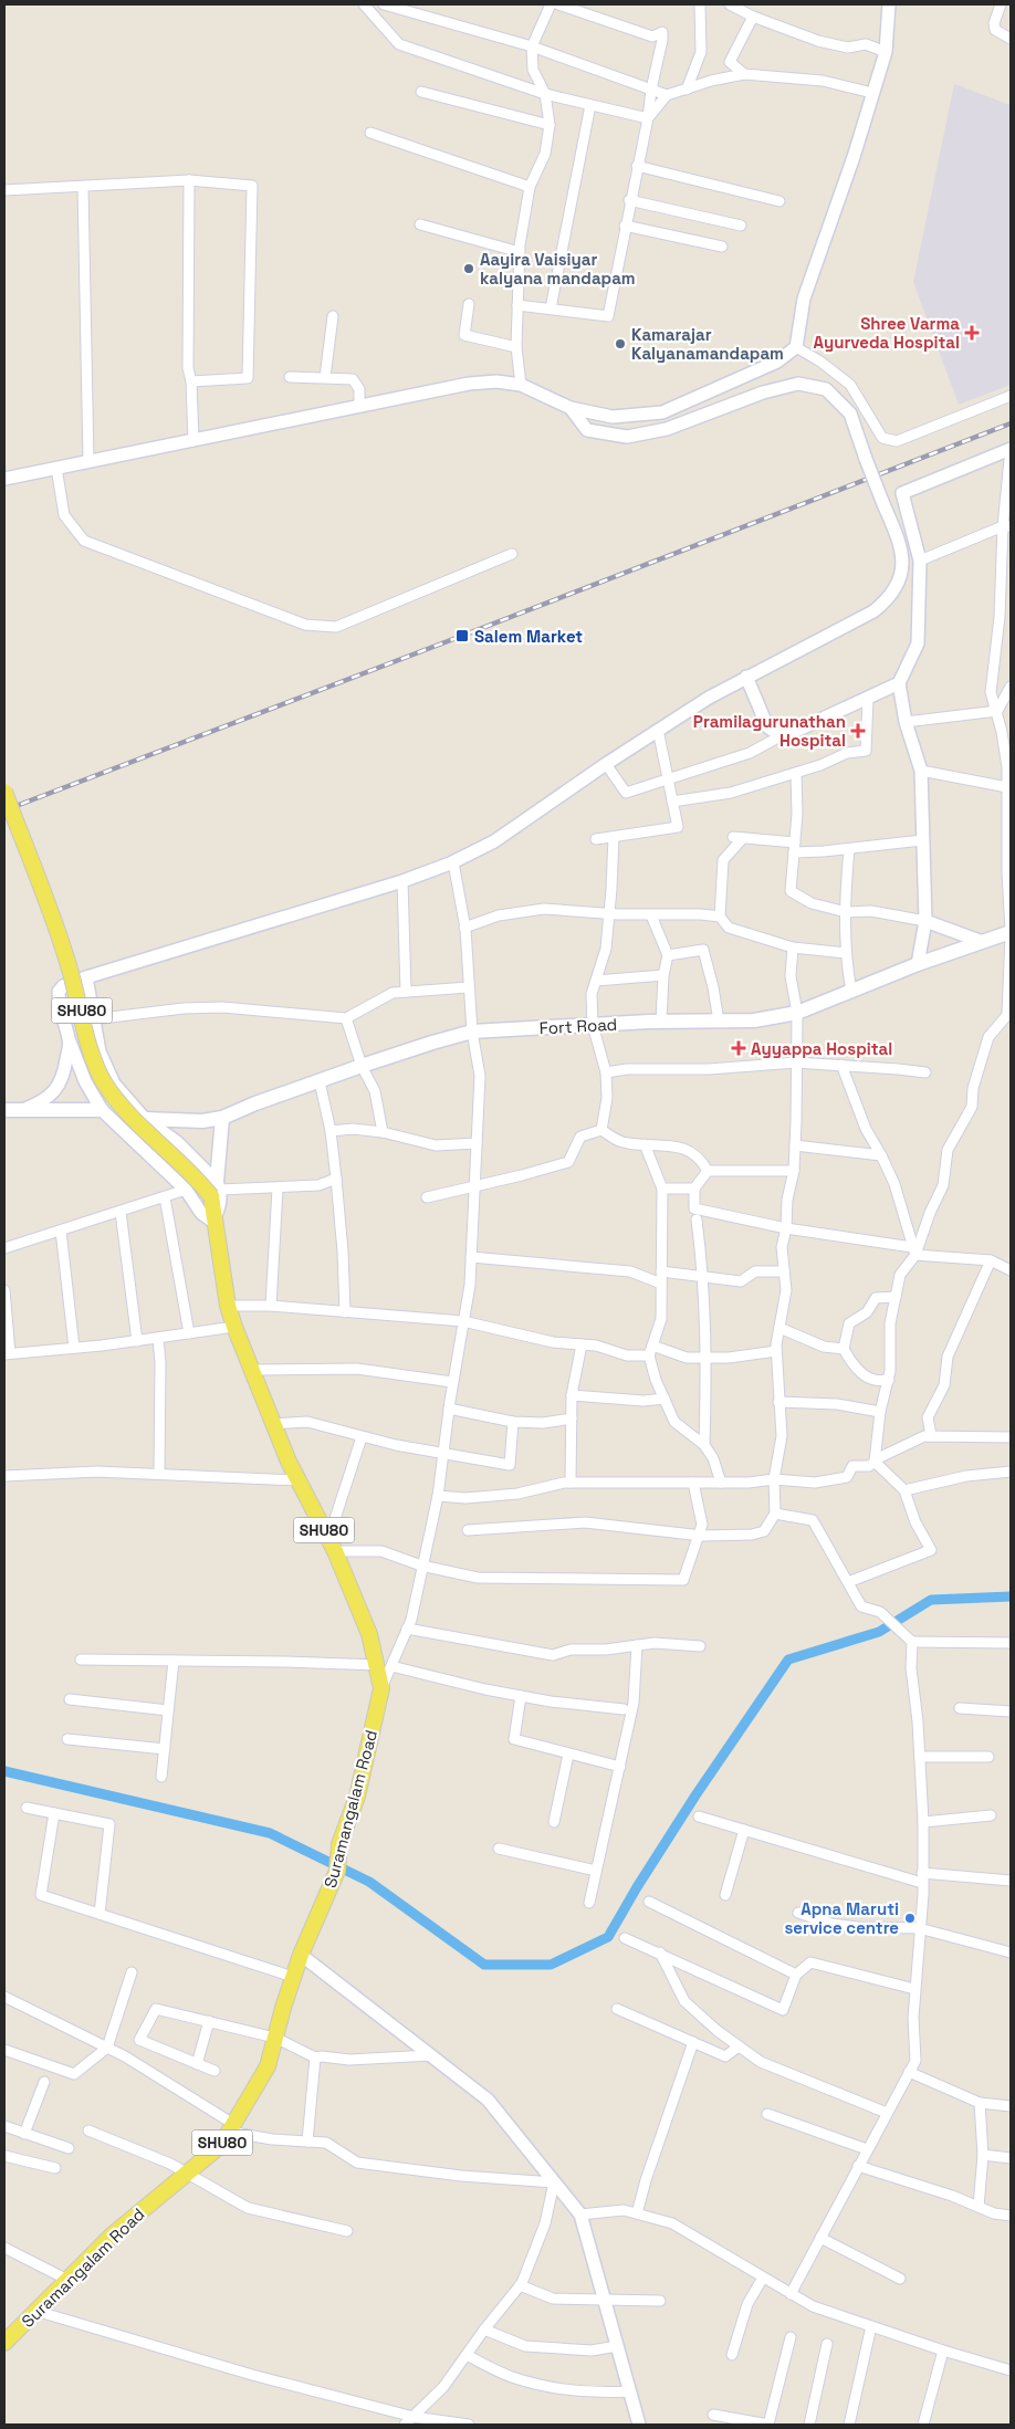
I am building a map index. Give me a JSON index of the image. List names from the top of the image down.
{
  "streets": {
    "main road": ["SHU80", "Fort Road", "Suramangalam Road"]
  },
  "crossings": [
    ["SHU80", "Suramangalam Road"]
  ],
  "places": {
    "other": ["Aayira Vaisiyar kalyana mandapam", "Kamarajar Kalyanamandapam", "Apna Maruti service centre"],
    "health": ["Shree Varma Ayurveda Hospital", "Pramilagurunathan Hospital", "Ayyappa Hospital"],
    "transit": ["Salem Market"]
  }
}
